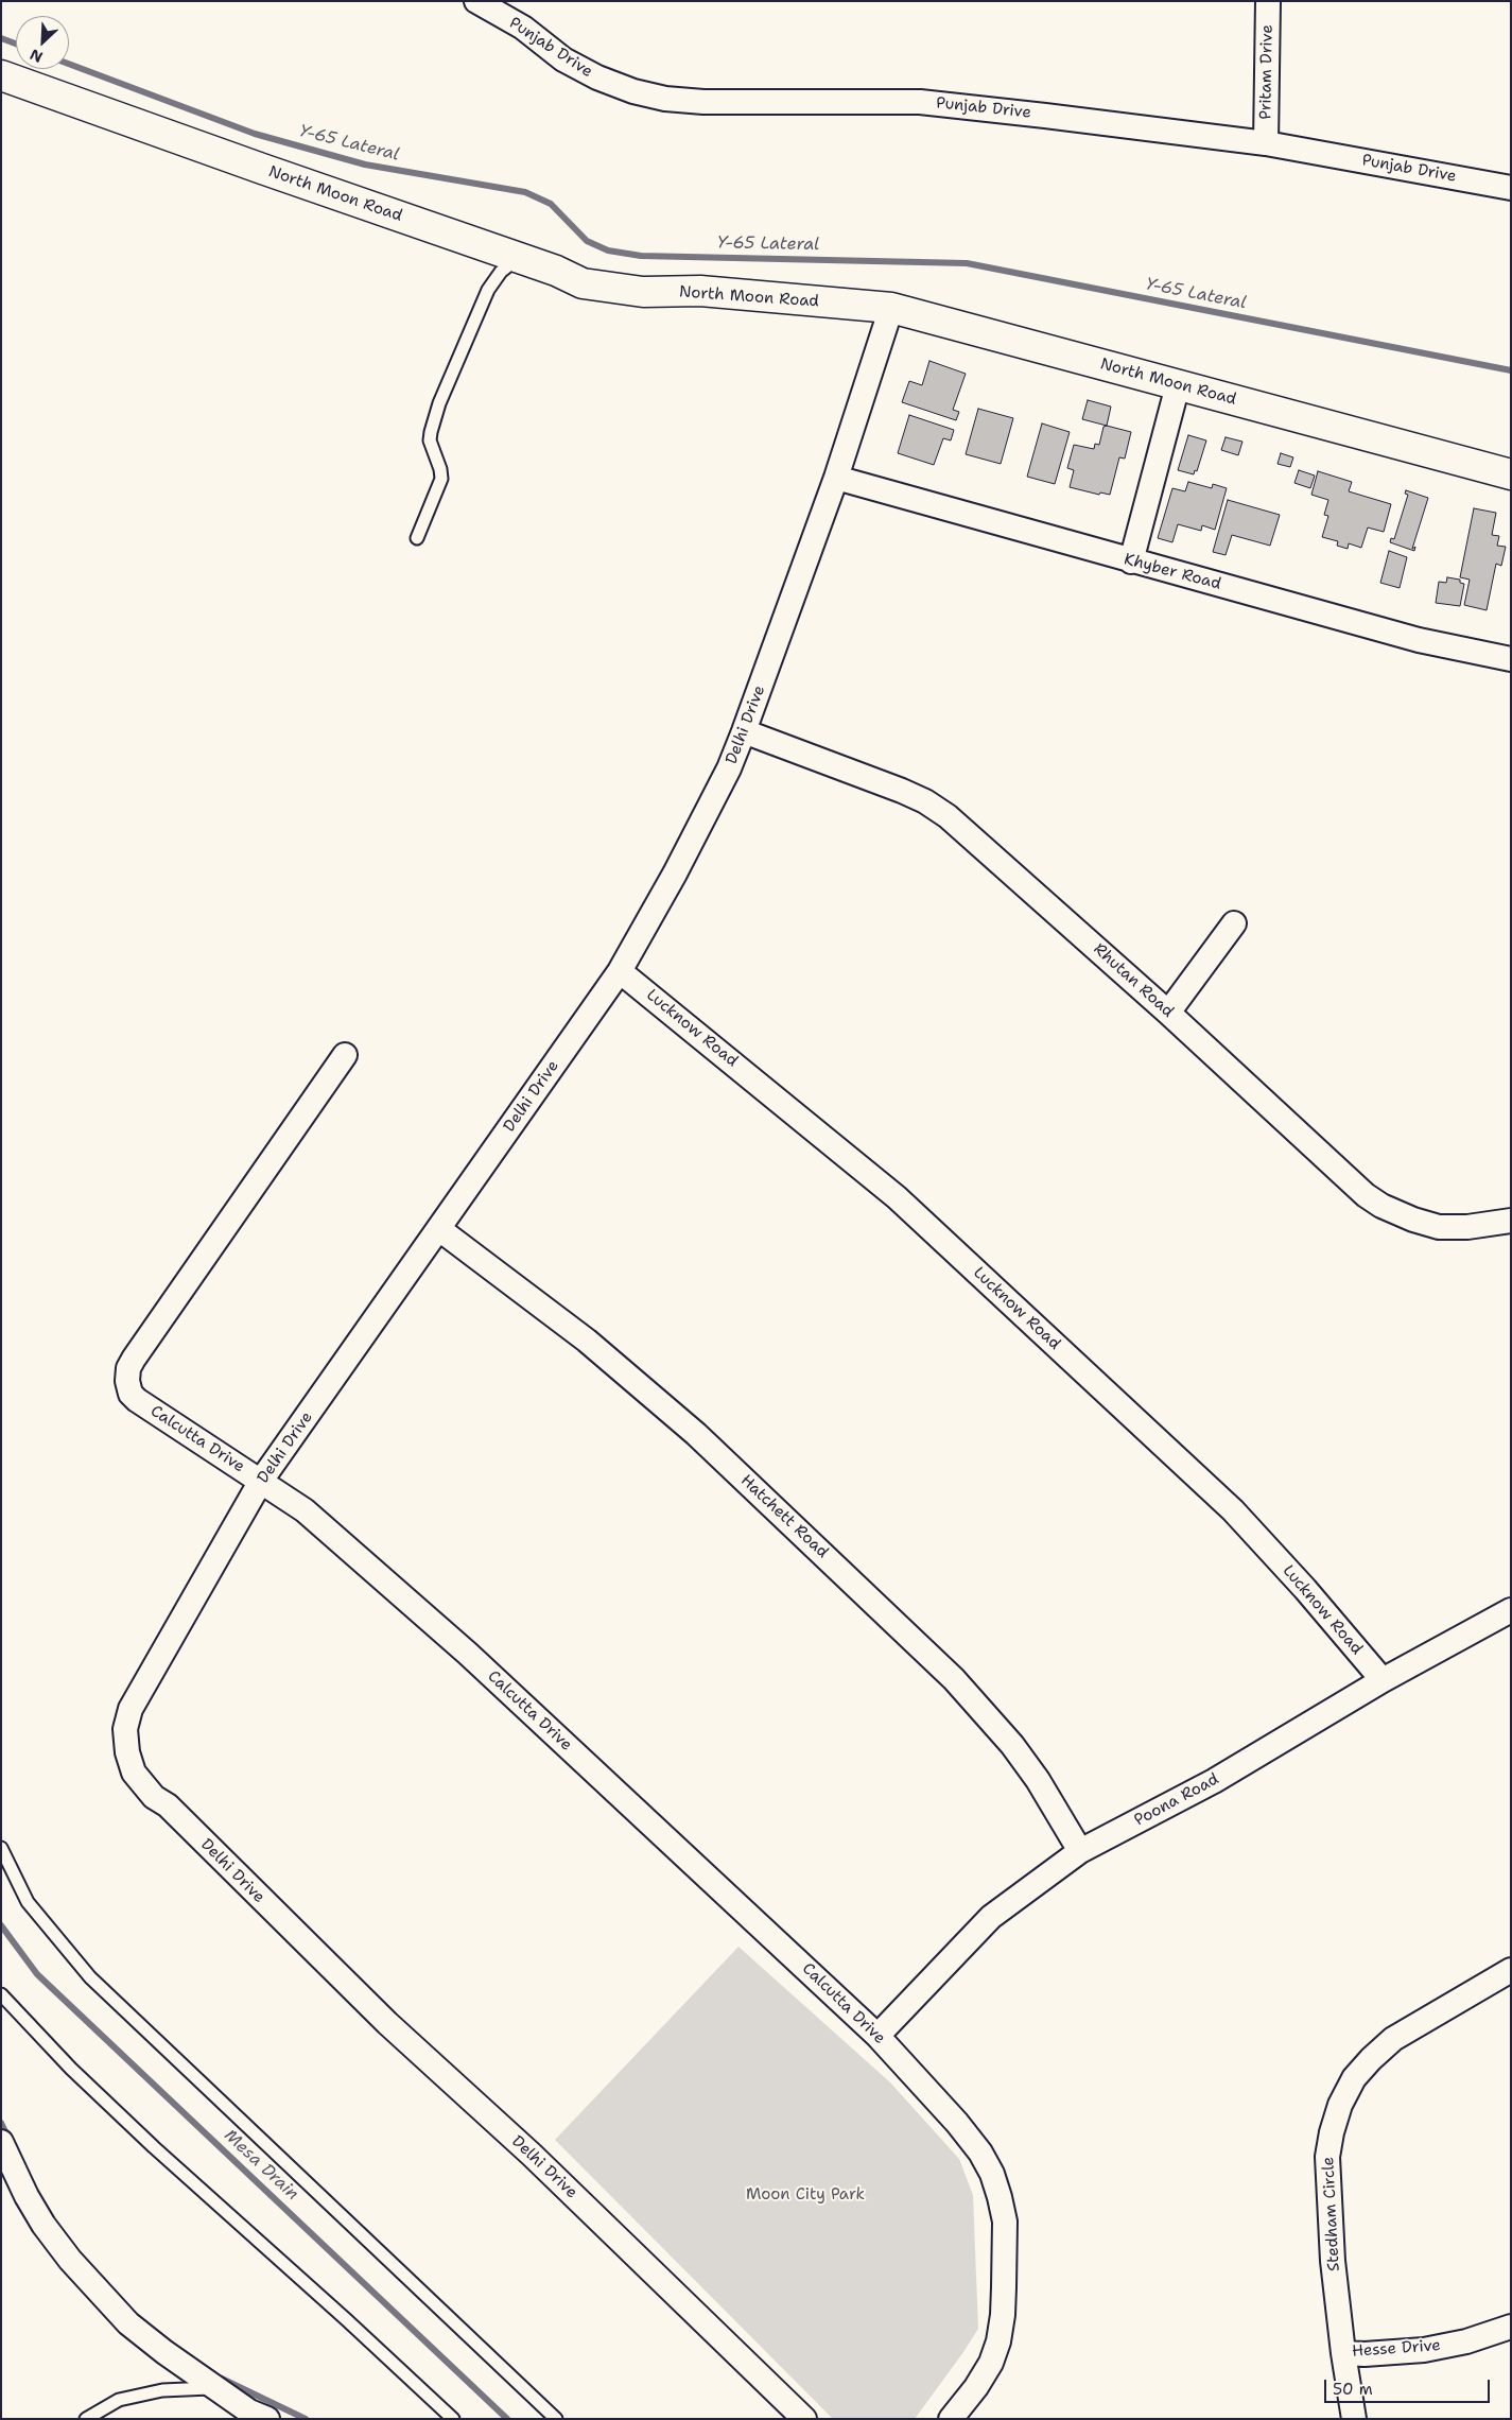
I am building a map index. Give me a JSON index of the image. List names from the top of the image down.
{
  "streets": {
    "street": [
      "Punjab Drive",
      "Pritam Drive",
      "North Moon Road",
      "Khyber Road",
      "Delhi Drive",
      "Rhutan Road",
      "Lucknow Road",
      "Calcutta Drive",
      "Hatchett Road",
      "Poona Road",
      "Stedham Circle",
      "Hesse Drive"
    ]
  },
  "crossings": [
    ["Punjab Drive", "Pritam Drive"],
    ["North Moon Road", "Delhi Drive"],
    ["Khyber Road", "Delhi Drive"],
    ["Delhi Drive", "Rhutan Road"],
    ["Delhi Drive", "Lucknow Road"],
    ["Delhi Drive", "Calcutta Drive"],
    ["Delhi Drive", "Hatchett Road"],
    ["Lucknow Road", "Poona Road"],
    ["Calcutta Drive", "Poona Road"],
    ["Hatchett Road", "Poona Road"],
    ["Stedham Circle", "Hesse Drive"]
  ],
  "water": ["Y-65 Lateral", "Mesa Drain"],
  "parks": ["Moon City Park"],
  "scale_bar": "50 m",
  "north": "bottom left"
}
